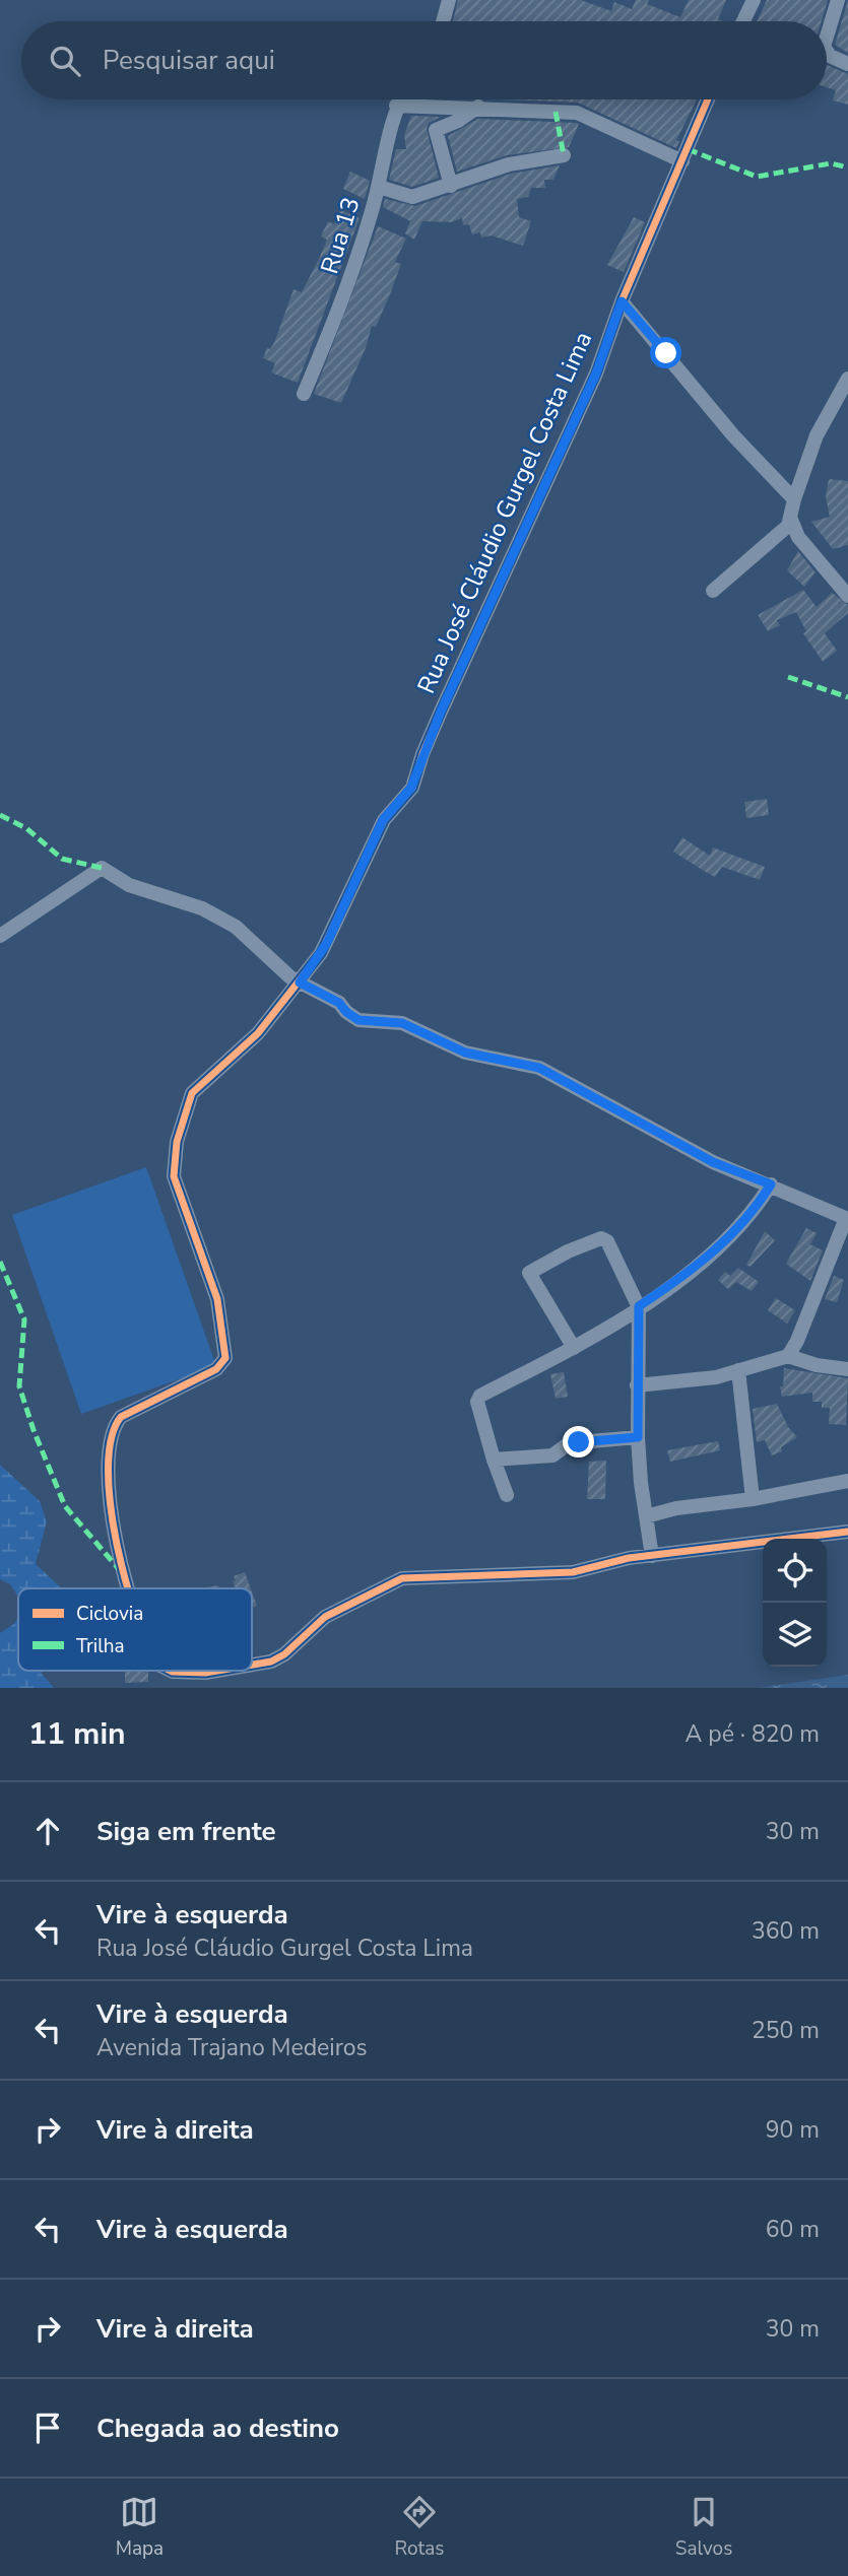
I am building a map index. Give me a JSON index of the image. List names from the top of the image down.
{
  "streets": {
    "street": ["Rua 13", "Rua José Cláudio Gurgel Costa Lima"]
  },
  "legend": ["Ciclovia", "Trilha"],
  "page": {
    "search": "Pesquisar aqui",
    "heading": ["11 min", "A pé · 820 m"],
    "list": [
      ["Siga em frente", "30 m"],
      ["Vire à esquerda", "Rua José Cláudio Gurgel Costa Lima", "360 m"],
      ["Vire à esquerda", "Avenida Trajano Medeiros", "250 m"],
      ["Vire à direita", "90 m"],
      ["Vire à esquerda", "60 m"],
      ["Vire à direita", "30 m"],
      "Chegada ao destino"
    ],
    "nav": ["Mapa", "Rotas", "Salvos"]
  }
}
